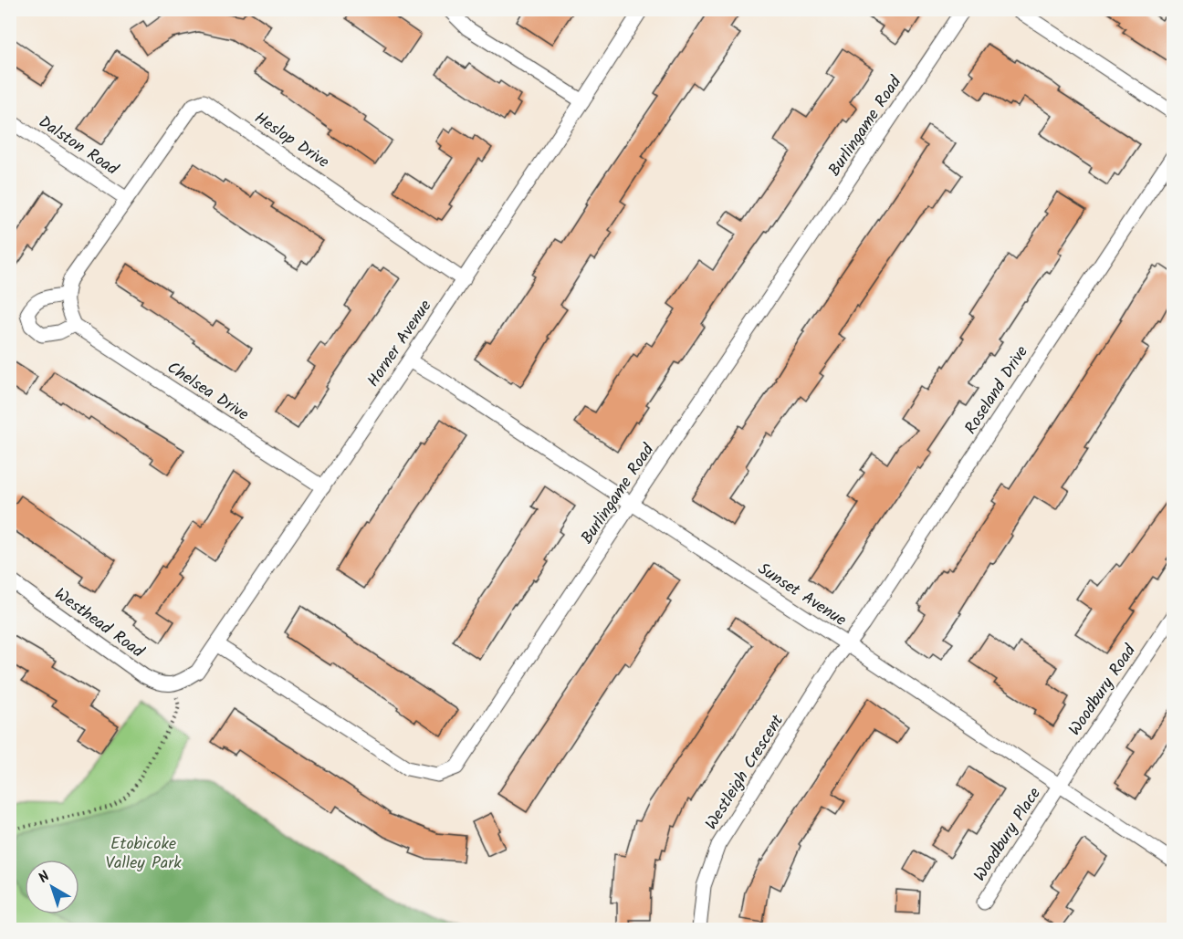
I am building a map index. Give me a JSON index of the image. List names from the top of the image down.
{
  "streets": {
    "street": [
      "Burlingame Road",
      "Heslop Drive",
      "Dalston Road",
      "Horner Avenue",
      "Roseland Drive",
      "Chelsea Drive",
      "Sunset Avenue",
      "Westhead Road",
      "Woodbury Road",
      "Westleigh Crescent",
      "Woodbury Place"
    ]
  },
  "crossings": [
    ["Burlingame Road", "Horner Avenue"],
    ["Burlingame Road", "Sunset Avenue"],
    ["Heslop Drive", "Dalston Road"],
    ["Heslop Drive", "Horner Avenue"],
    ["Horner Avenue", "Chelsea Drive"],
    ["Horner Avenue", "Sunset Avenue"],
    ["Horner Avenue", "Westhead Road"],
    ["Roseland Drive", "Sunset Avenue"],
    ["Roseland Drive", "Westleigh Crescent"],
    ["Sunset Avenue", "Woodbury Road"],
    ["Sunset Avenue", "Westleigh Crescent"],
    ["Sunset Avenue", "Woodbury Place"],
    ["Woodbury Road", "Woodbury Place"]
  ],
  "parks": ["Etobicoke Valley Park"],
  "north": "top left"
}
